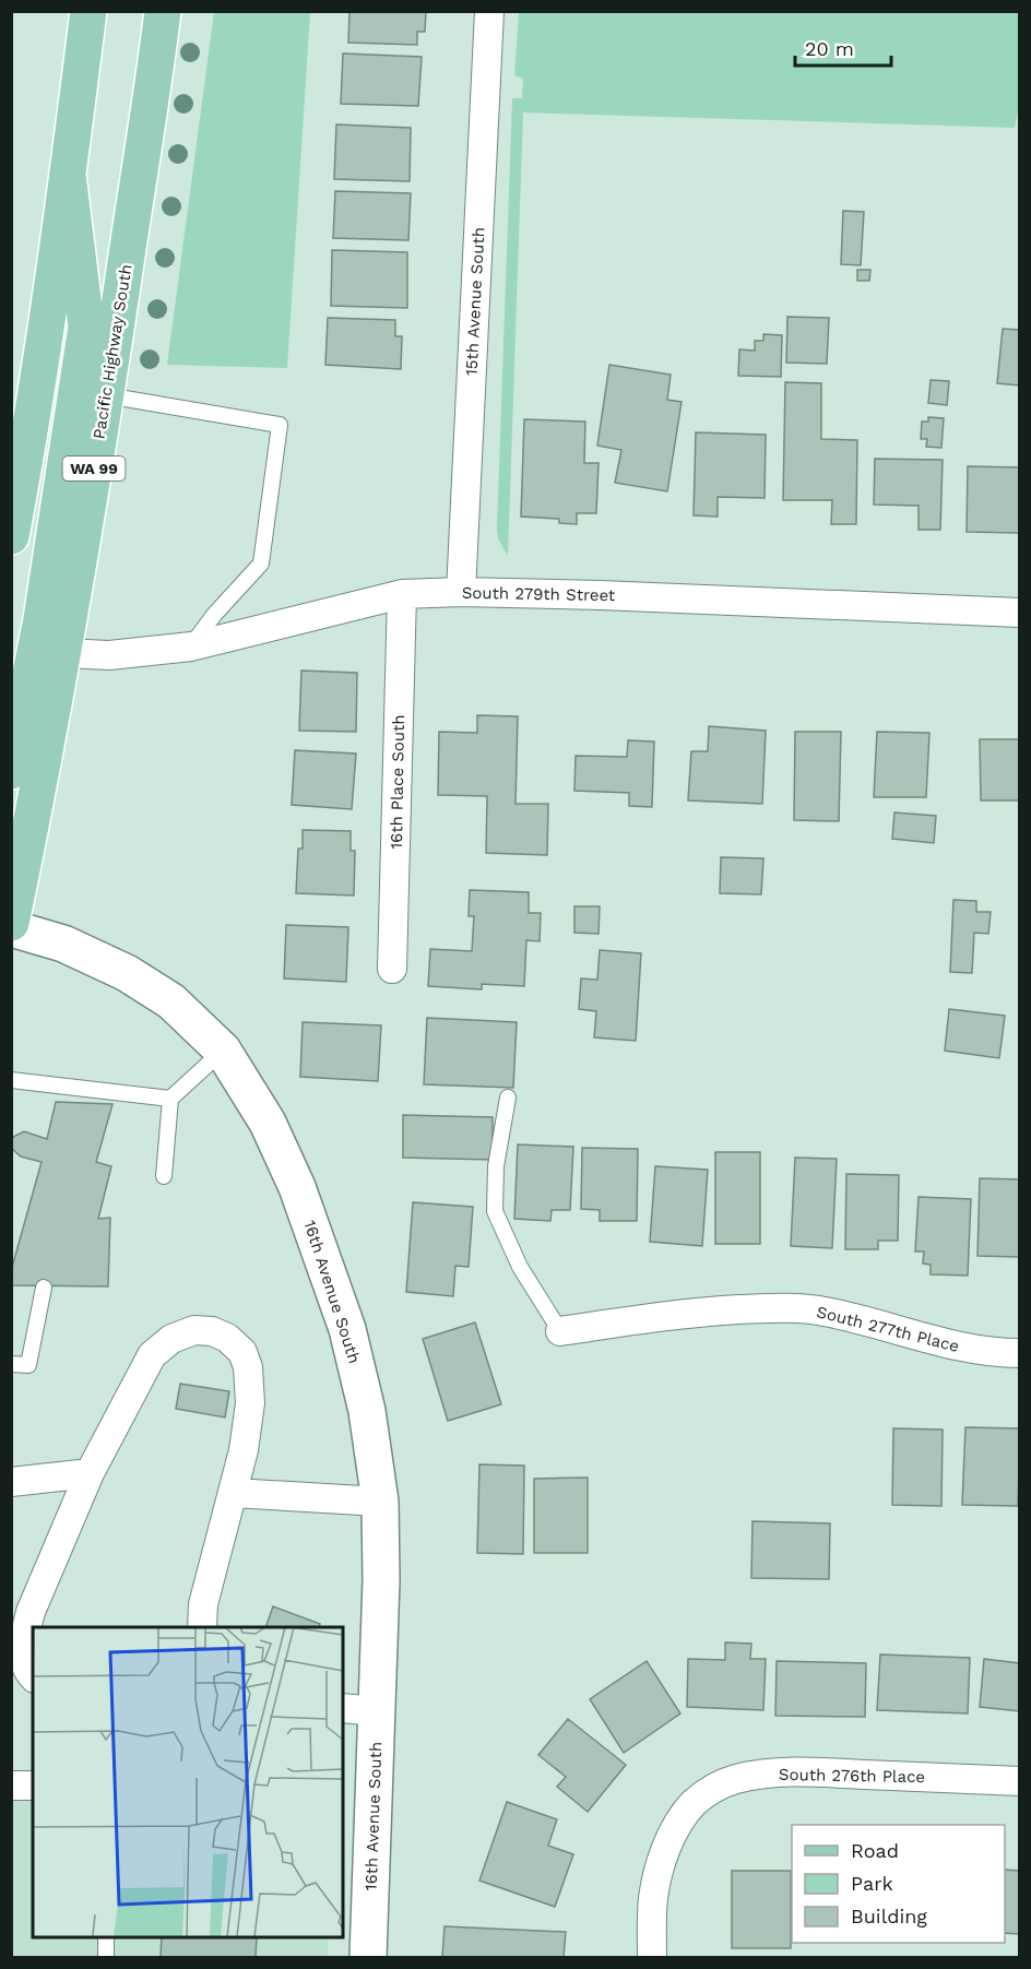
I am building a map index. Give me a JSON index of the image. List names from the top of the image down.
{
  "streets": {
    "main road": ["Pacific Highway South", "WA 99", "16th Avenue South"],
    "street": [
      "15th Avenue South",
      "South 279th Street",
      "16th Place South",
      "South 277th Place",
      "South 276th Place"
    ]
  },
  "crossings": [
    ["15th Avenue South", "South 279th Street"],
    ["Pacific Highway South", "South 279th Street"],
    ["South 279th Street", "16th Place South"]
  ],
  "legend": ["Road", "Park", "Building"],
  "scale_bar": "20 m"
}
